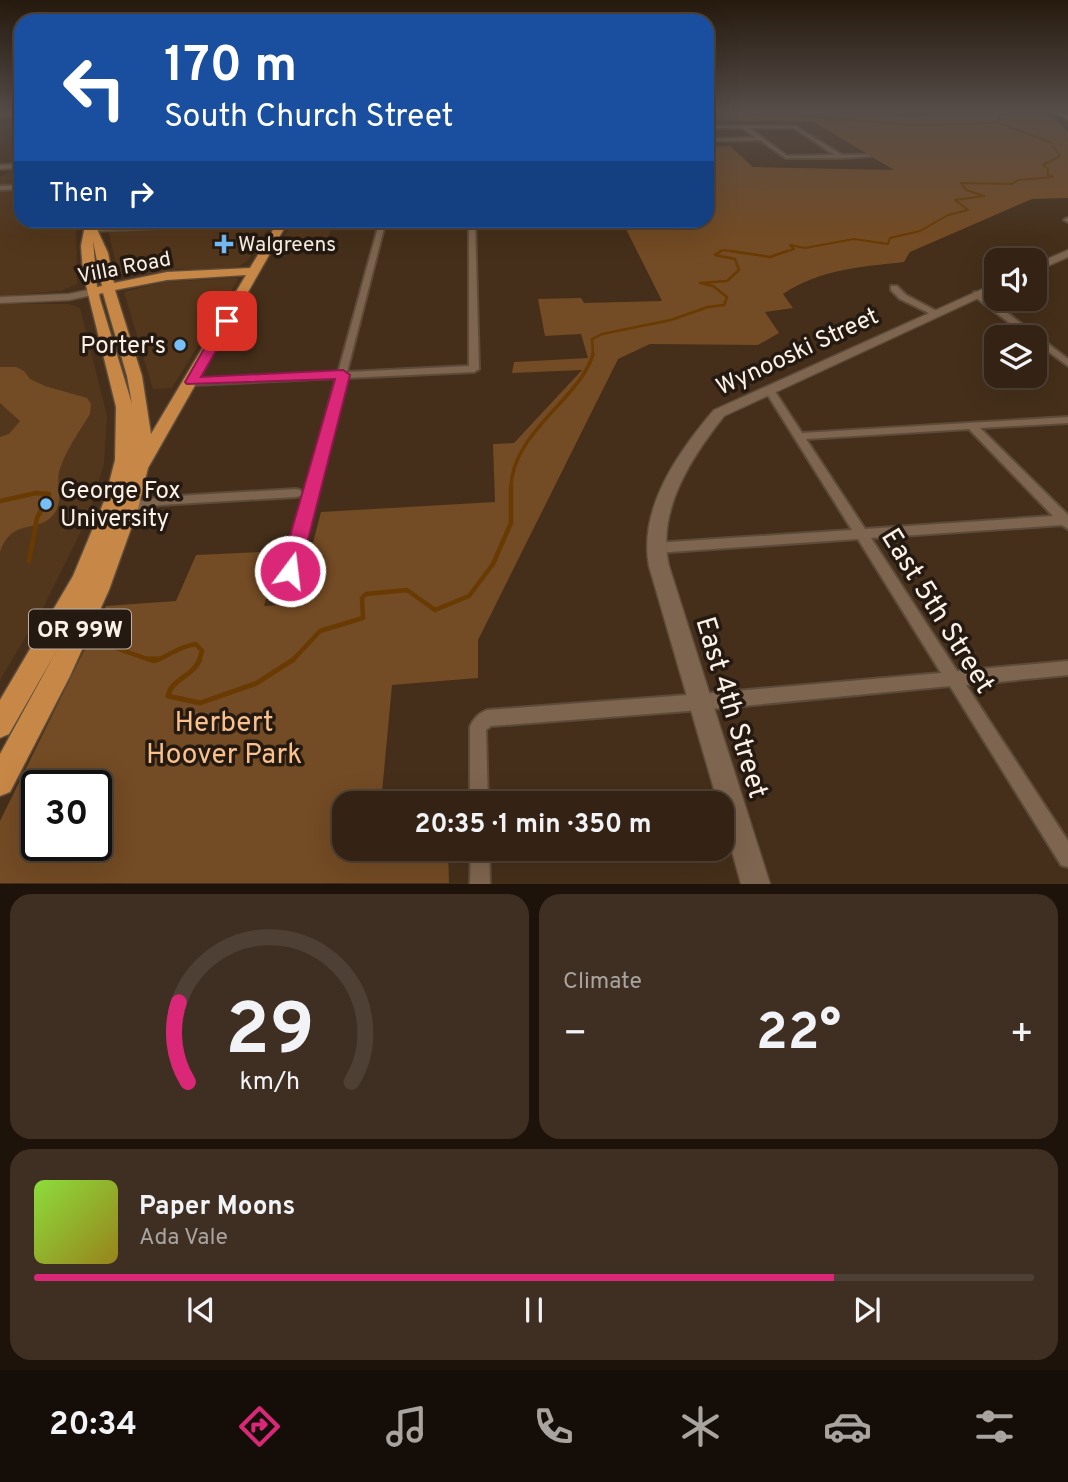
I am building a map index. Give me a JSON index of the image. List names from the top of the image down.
{
  "streets": {
    "main road": [
      "Villa Road",
      "Wynooski Street",
      "OR 99W",
      "East 4th Street"
    ],
    "street": ["East 5th Street"]
  },
  "crossings": [
    ["Villa Road", "OR 99W"],
    ["Wynooski Street", "East 5th Street"],
    ["Wynooski Street", "East 4th Street"]
  ],
  "parks": ["Herbert Hoover Park"],
  "places": {
    "health": ["Walgreens"],
    "other": ["Porter's", "George Fox University"]
  },
  "page": {
    "turn": ["170 m", "South Church Street"],
    "then": "Then",
    "limit": "30",
    "trip": "20:35 · 1 min · 350 m",
    "tile": "Climate",
    "heat": ["−", "22°", "+"],
    "song": ["Paper Moons", "Ada Vale"],
    "tabs": "20:34",
    "gauge": ["29", "km/h"]
  }
}
